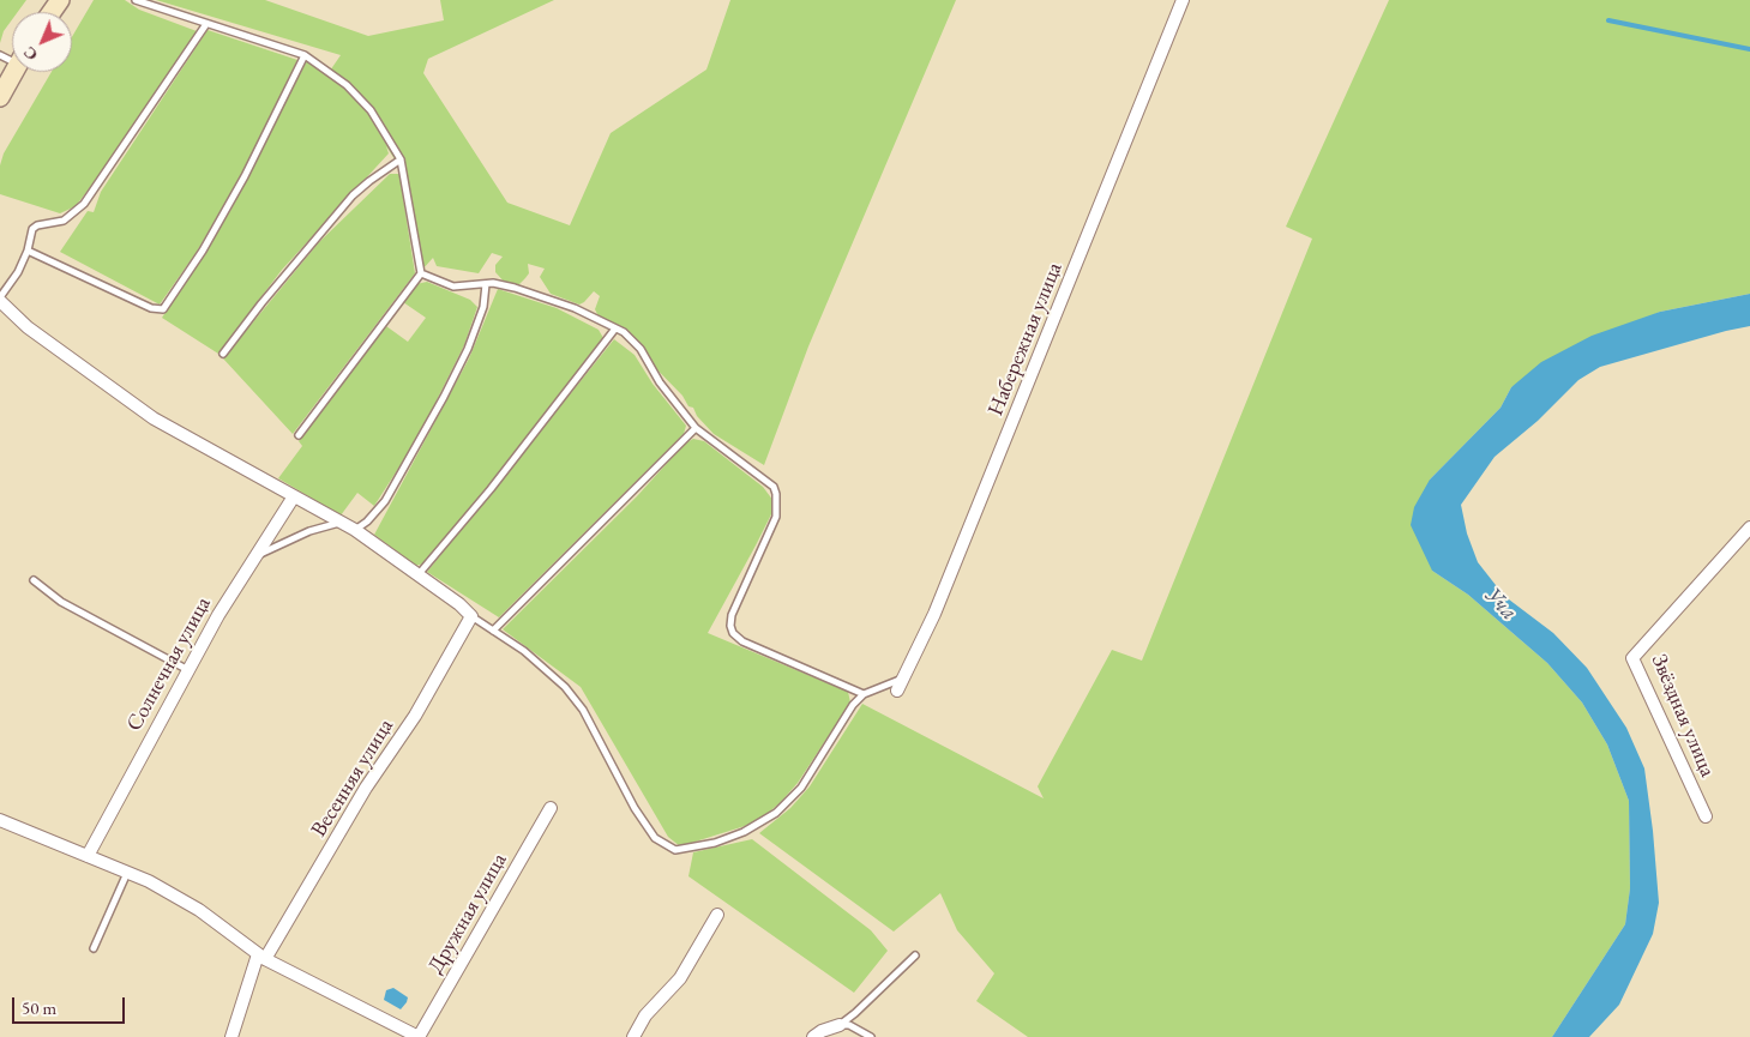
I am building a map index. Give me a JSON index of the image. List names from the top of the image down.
{
  "streets": {
    "street": [
      "Набережная улица",
      "Солнечная улица",
      "Звёздная улица",
      "Весенняя улица",
      "Дружная улица"
    ]
  },
  "water": ["Уча"],
  "scale_bar": "50 m",
  "north": "bottom left"
}
